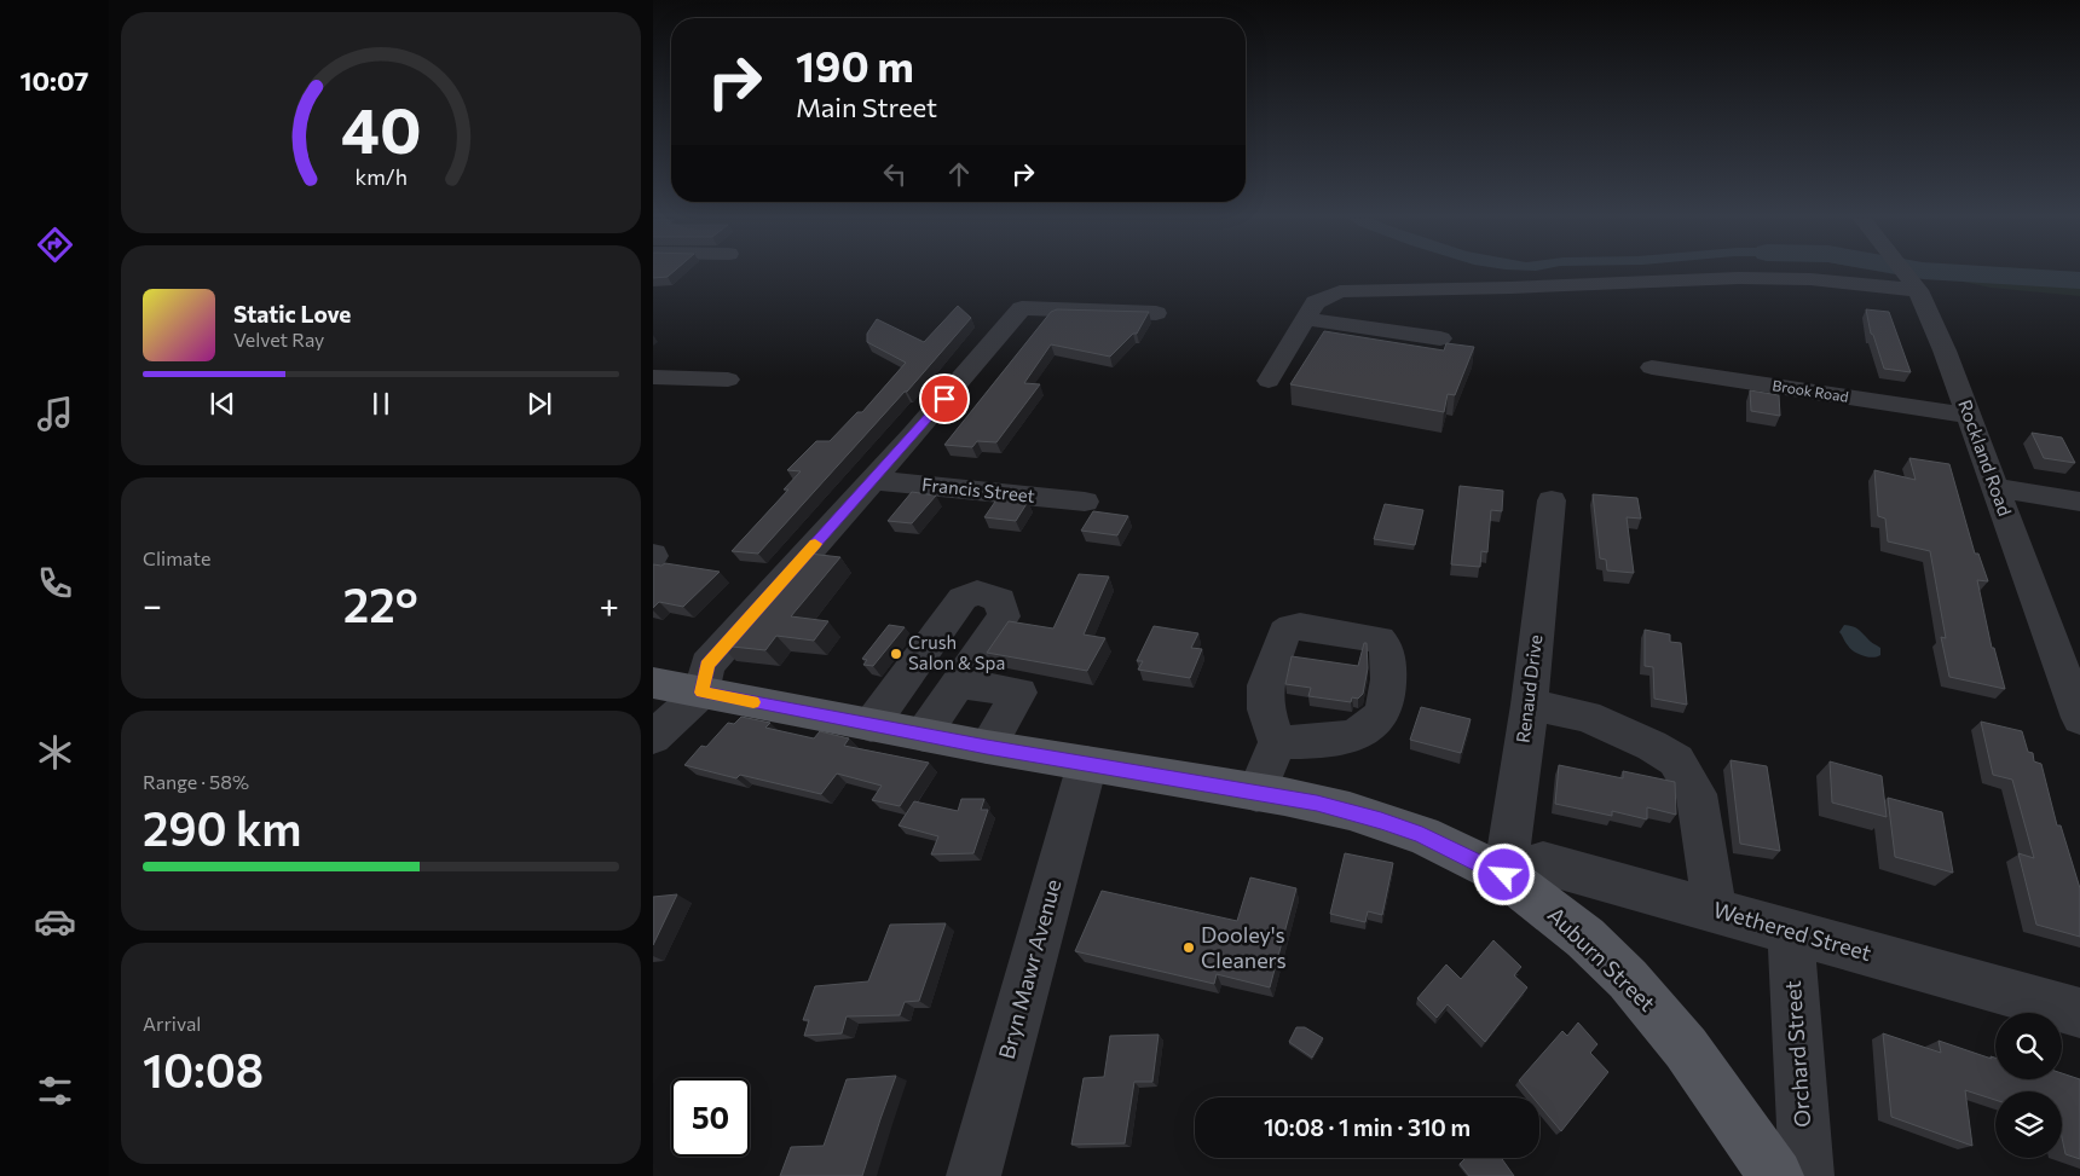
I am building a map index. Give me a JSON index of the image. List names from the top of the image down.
{
  "streets": {
    "main road": ["Auburn Street"],
    "street": [
      "Brook Road",
      "Rockland Road",
      "Francis Street",
      "Renaud Drive",
      "Wethered Street",
      "Bryn Mawr Avenue",
      "Orchard Street"
    ]
  },
  "crossings": [
    ["Brook Road", "Rockland Road"],
    ["Renaud Drive", "Wethered Street"],
    ["Renaud Drive", "Auburn Street"],
    ["Wethered Street", "Auburn Street"],
    ["Wethered Street", "Orchard Street"],
    ["Auburn Street", "Bryn Mawr Avenue"]
  ],
  "places": ["Crush Salon & Spa", "Dooley's Cleaners"],
  "page": {
    "tabs": "10:07",
    "turn": ["190 m", "Main Street"],
    "song": ["Static Love", "Velvet Ray"],
    "tile": [
      "Climate",
      ["Range · 58%", "290 km"],
      ["Arrival", "10:08"]
    ],
    "heat": ["−", "22°", "+"],
    "limit": "50",
    "trip": "10:08 · 1 min · 310 m",
    "gauge": ["40", "km/h"]
  }
}
